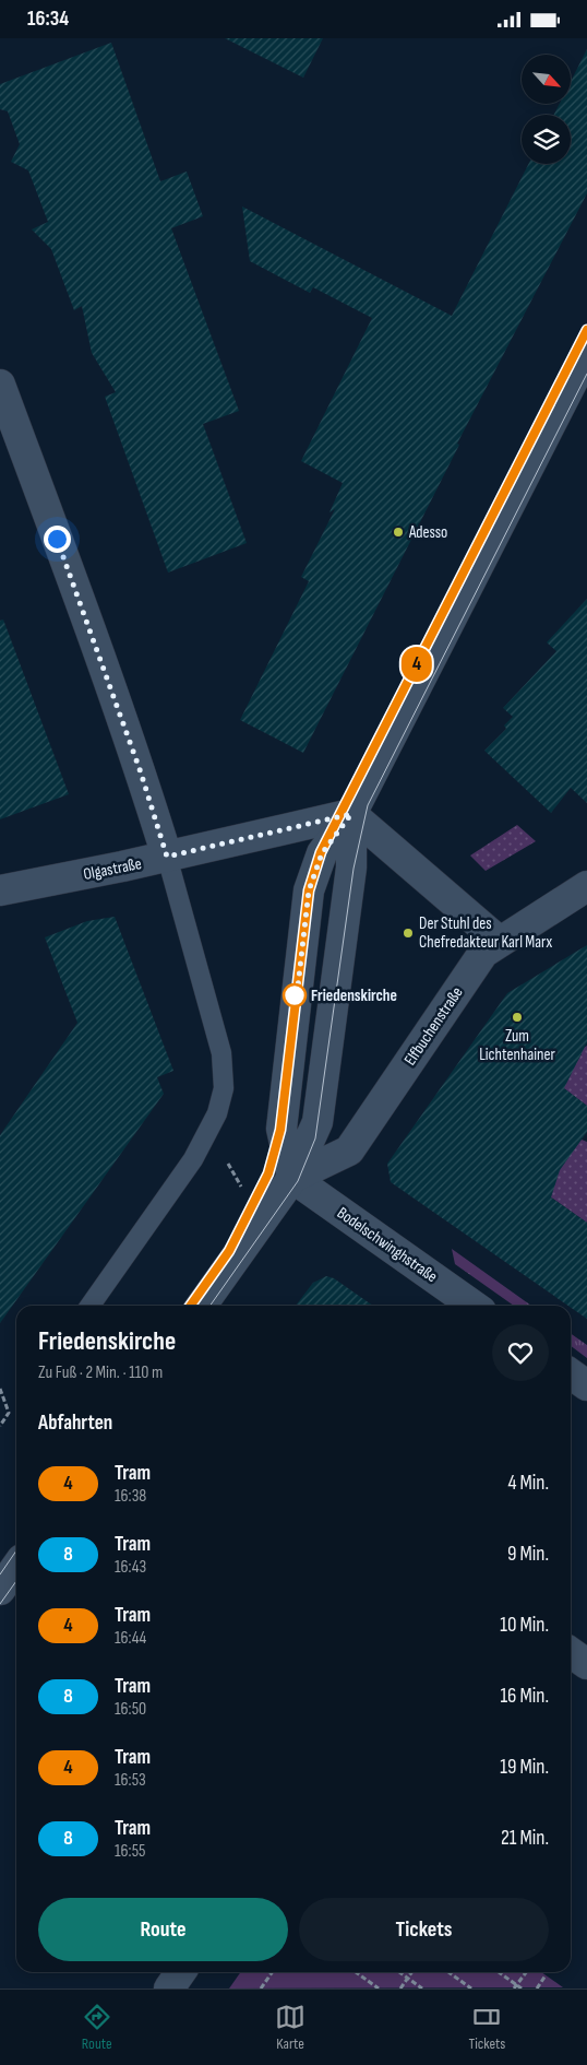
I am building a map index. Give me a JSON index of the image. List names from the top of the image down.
{
  "streets": {
    "street": ["Olgastraße", "Elfbuchenstraße", "Bodelschwinghstraße"]
  },
  "crossings": [
    ["Elfbuchenstraße", "Bodelschwinghstraße"]
  ],
  "places": [
    "Adesso",
    "Der Stuhl des Chefredakteur Karl Marx",
    "Friedenskirche",
    "Zum Lichtenhainer"
  ],
  "lines": ["tram line 4"],
  "north": "bottom right",
  "page": {
    "status": "16:34",
    "on_map": "4",
    "heading": [
      ["Friedenskirche", "Zu Fuß · 2 Min. · 110 m"],
      "Abfahrten"
    ],
    "list": [
      {
        "mark": "4",
        "name": "Tram",
        "note": "16:38",
        "value": "4 Min."
      },
      {
        "mark": "8",
        "name": "Tram",
        "note": "16:43",
        "value": "9 Min."
      },
      {
        "mark": "4",
        "name": "Tram",
        "note": "16:44",
        "value": "10 Min."
      },
      {
        "mark": "8",
        "name": "Tram",
        "note": "16:50",
        "value": "16 Min."
      },
      {
        "mark": "4",
        "name": "Tram",
        "note": "16:53",
        "value": "19 Min."
      },
      {
        "mark": "8",
        "name": "Tram",
        "note": "16:55",
        "value": "21 Min."
      }
    ],
    "buttons": ["Route", "Tickets"],
    "tabs": ["Route", "Karte", "Tickets"]
  }
}
